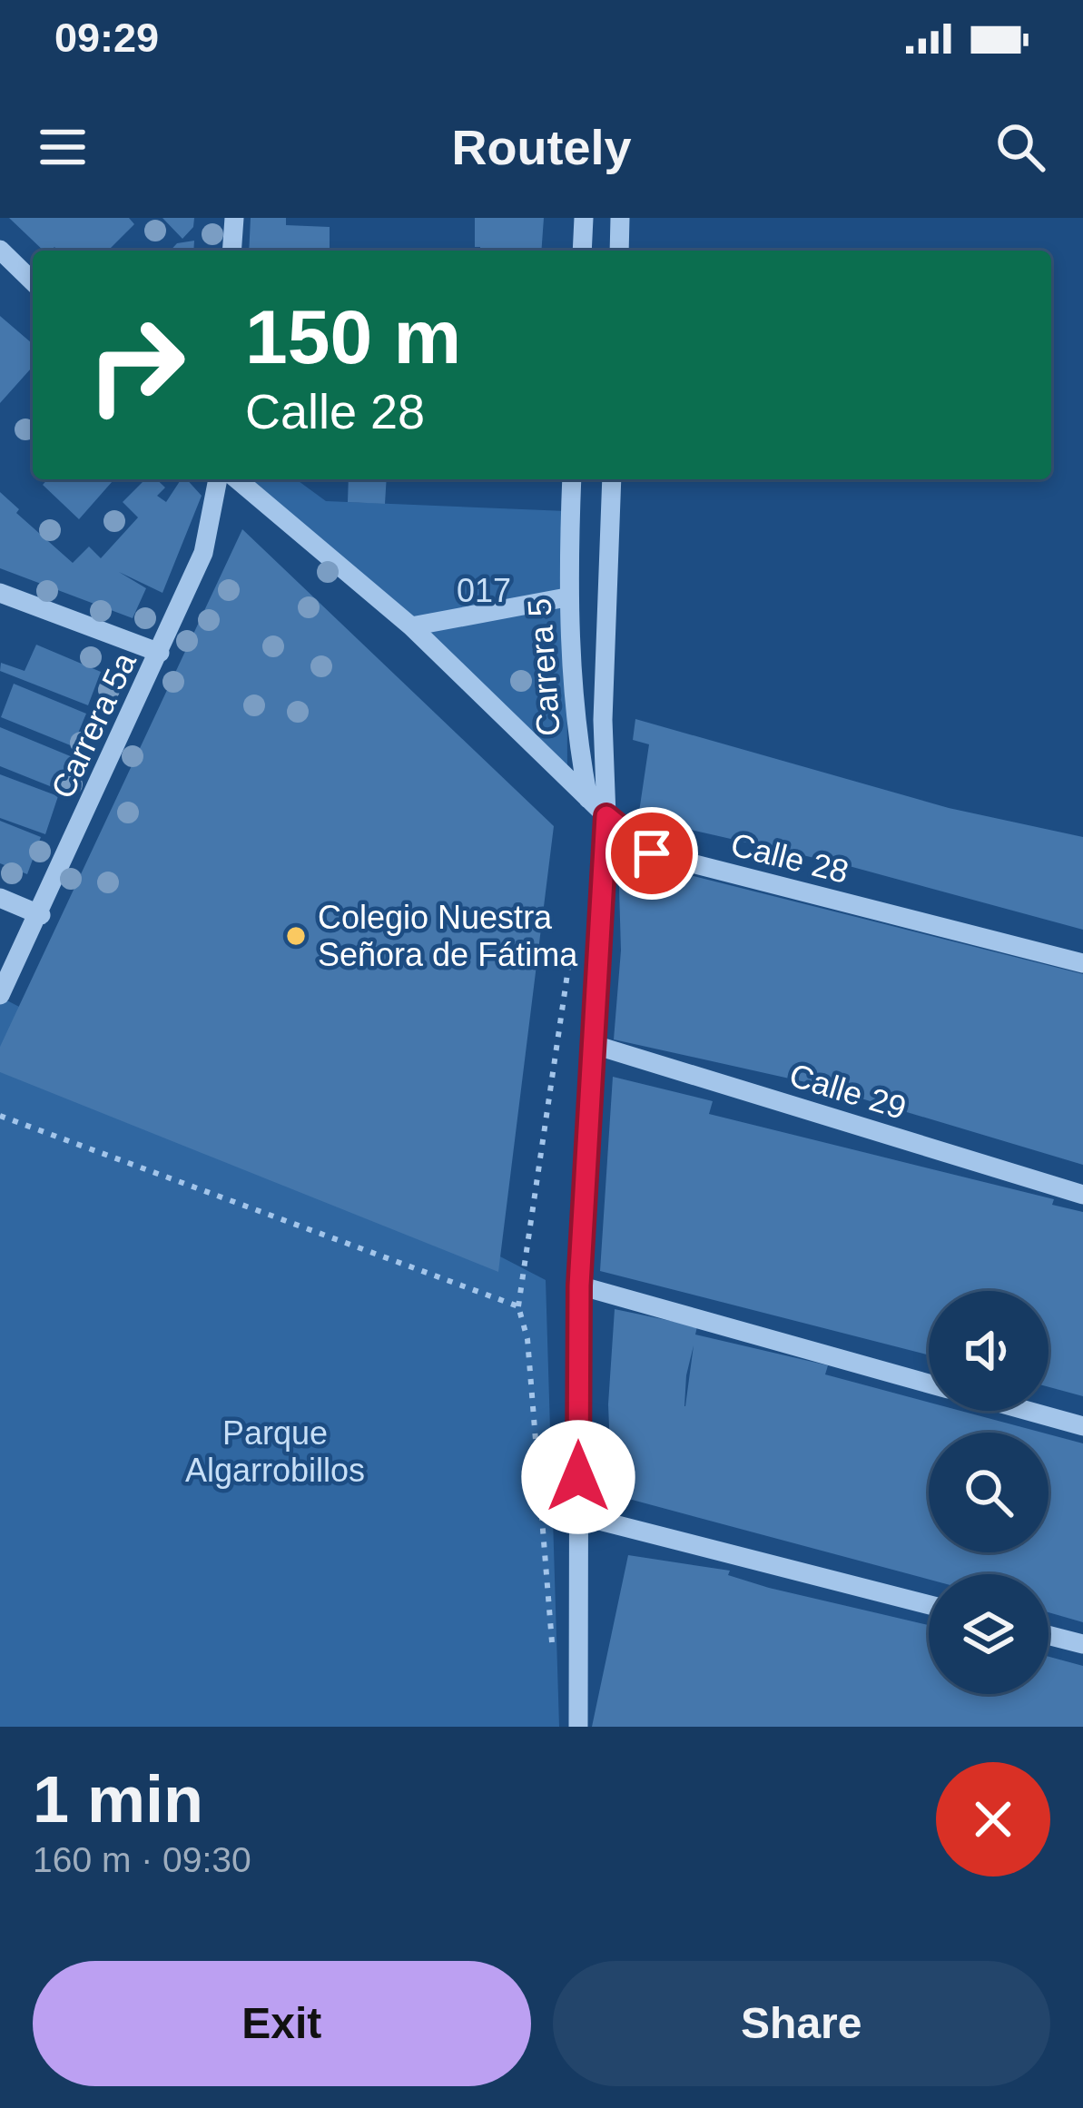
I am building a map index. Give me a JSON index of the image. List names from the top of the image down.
{
  "streets": {
    "street": [
      "Carrera 5",
      "Carrera 5a",
      "Calle 28",
      "Calle 29"
    ]
  },
  "crossings": [
    ["Carrera 5", "Calle 28"],
    ["Carrera 5", "Calle 29"]
  ],
  "parks": ["017", "Parque Algarrobillos"],
  "places": ["Colegio Nuestra Señora de Fátima"],
  "page": {
    "status": "09:29",
    "header": "Routely",
    "turn": ["150 m", "Calle 28"],
    "heading": ["1 min", "160 m · 09:30"],
    "buttons": ["Exit", "Share"]
  }
}
